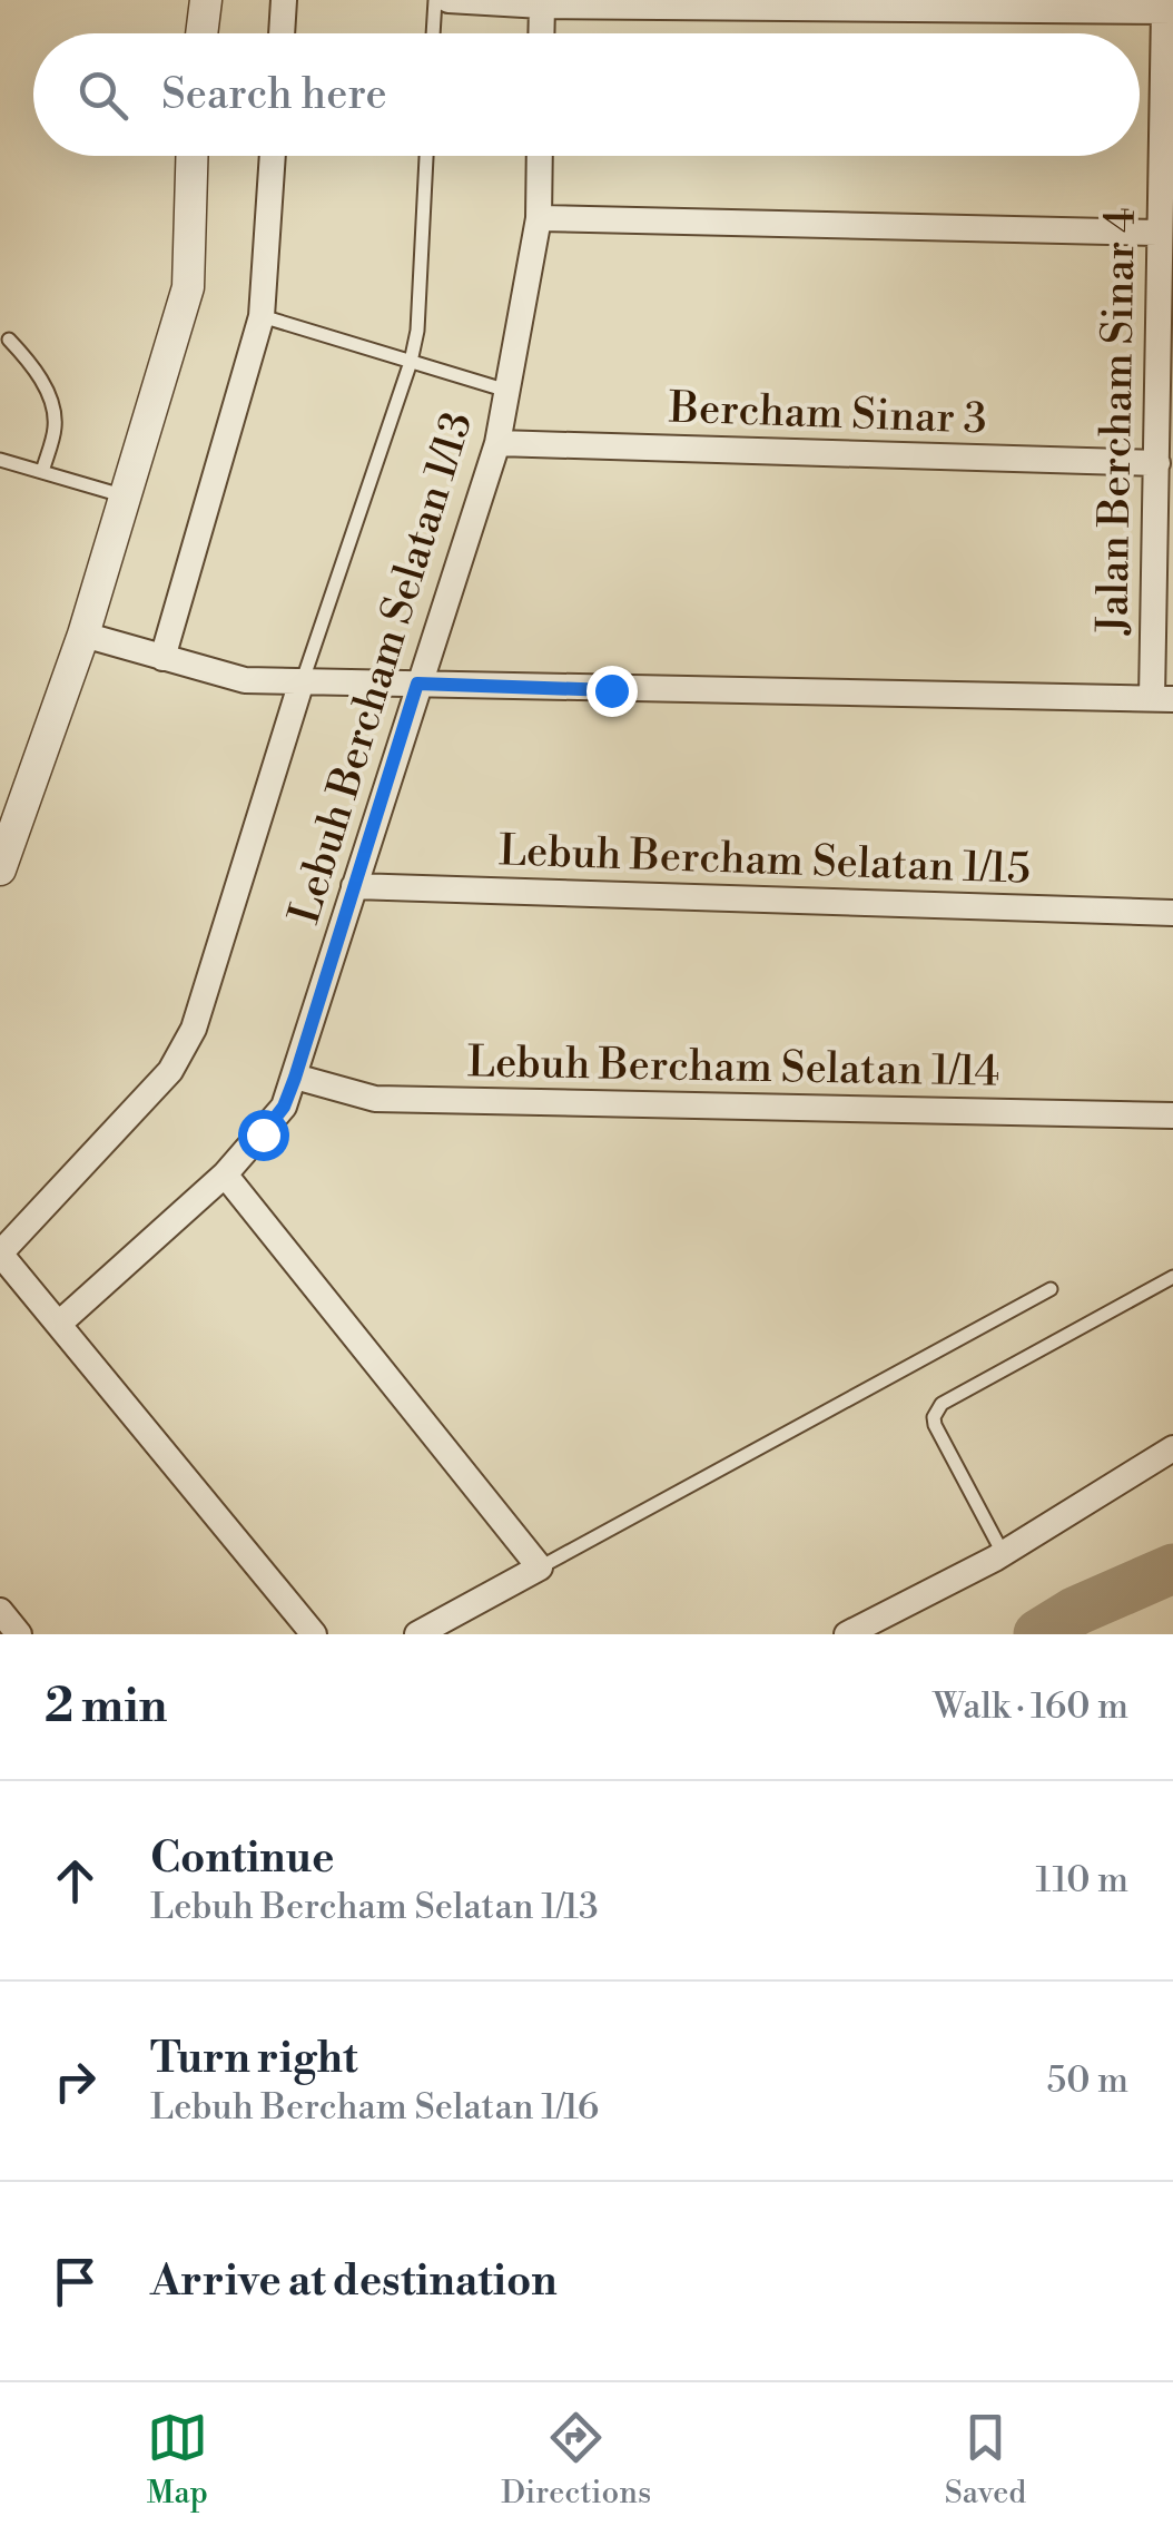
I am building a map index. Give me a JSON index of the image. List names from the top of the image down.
{
  "streets": {
    "street": [
      "Bercham Sinar 3",
      "Jalan Bercham Sinar 4",
      "Lebuh Bercham Selatan 1/13",
      "Lebuh Bercham Selatan 1/15",
      "Lebuh Bercham Selatan 1/14"
    ]
  },
  "crossings": [
    ["Bercham Sinar 3", "Jalan Bercham Sinar 4"],
    ["Bercham Sinar 3", "Lebuh Bercham Selatan 1/13"],
    ["Lebuh Bercham Selatan 1/13", "Lebuh Bercham Selatan 1/15"],
    ["Lebuh Bercham Selatan 1/13", "Lebuh Bercham Selatan 1/14"]
  ],
  "page": {
    "search": "Search here",
    "heading": ["2 min", "Walk · 160 m"],
    "list": [
      ["Continue", "Lebuh Bercham Selatan 1/13", "110 m"],
      ["Turn right", "Lebuh Bercham Selatan 1/16", "50 m"],
      "Arrive at destination"
    ],
    "nav": ["Map", "Directions", "Saved"]
  }
}
